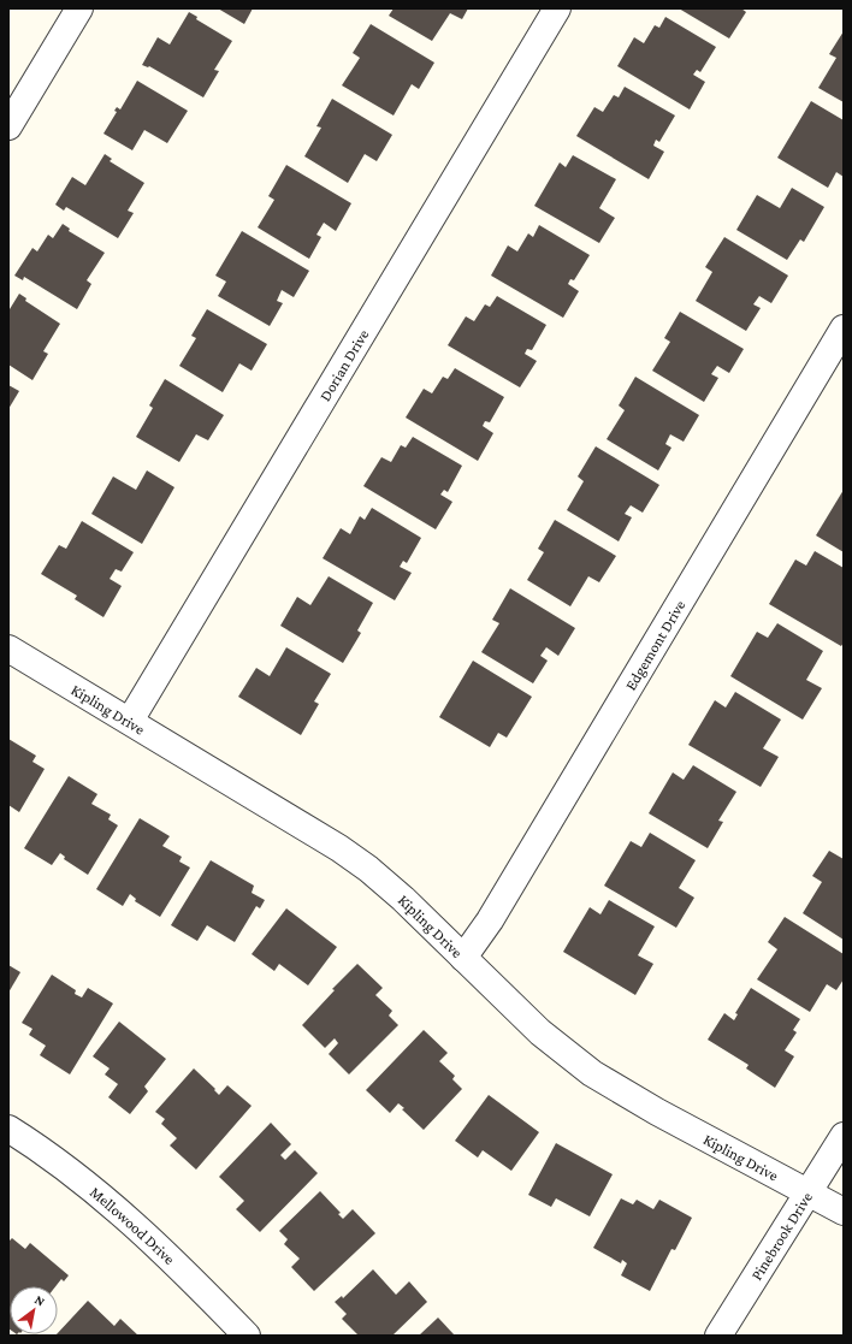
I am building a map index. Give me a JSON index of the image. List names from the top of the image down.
{
  "streets": {
    "street": [
      "Dorian Drive",
      "Edgemont Drive",
      "Kipling Drive",
      "Mellowood Drive",
      "Pinebrook Drive"
    ]
  },
  "crossings": [
    ["Dorian Drive", "Kipling Drive"],
    ["Edgemont Drive", "Kipling Drive"],
    ["Kipling Drive", "Pinebrook Drive"]
  ],
  "north": "top right"
}
